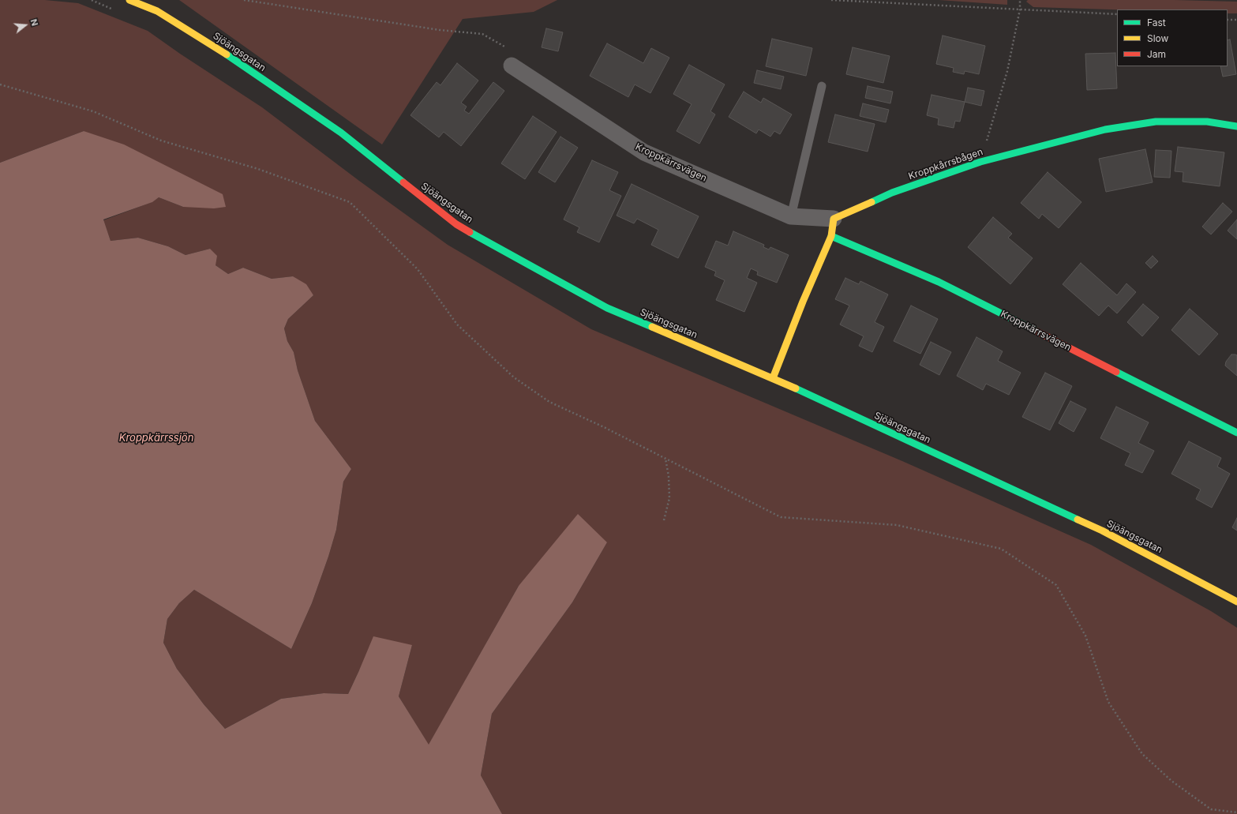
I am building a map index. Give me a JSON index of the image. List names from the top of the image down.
{
  "streets": {
    "street": ["Sjöängsgatan", "Kroppkärrsvägen", "Kroppkårrsbågen"]
  },
  "crossings": [
    ["Kroppkärrsvägen", "Kroppkårrsbågen"]
  ],
  "water": ["Kroppkärrssjön"],
  "legend": ["Fast", "Slow", "Jam"],
  "north": "right"
}
